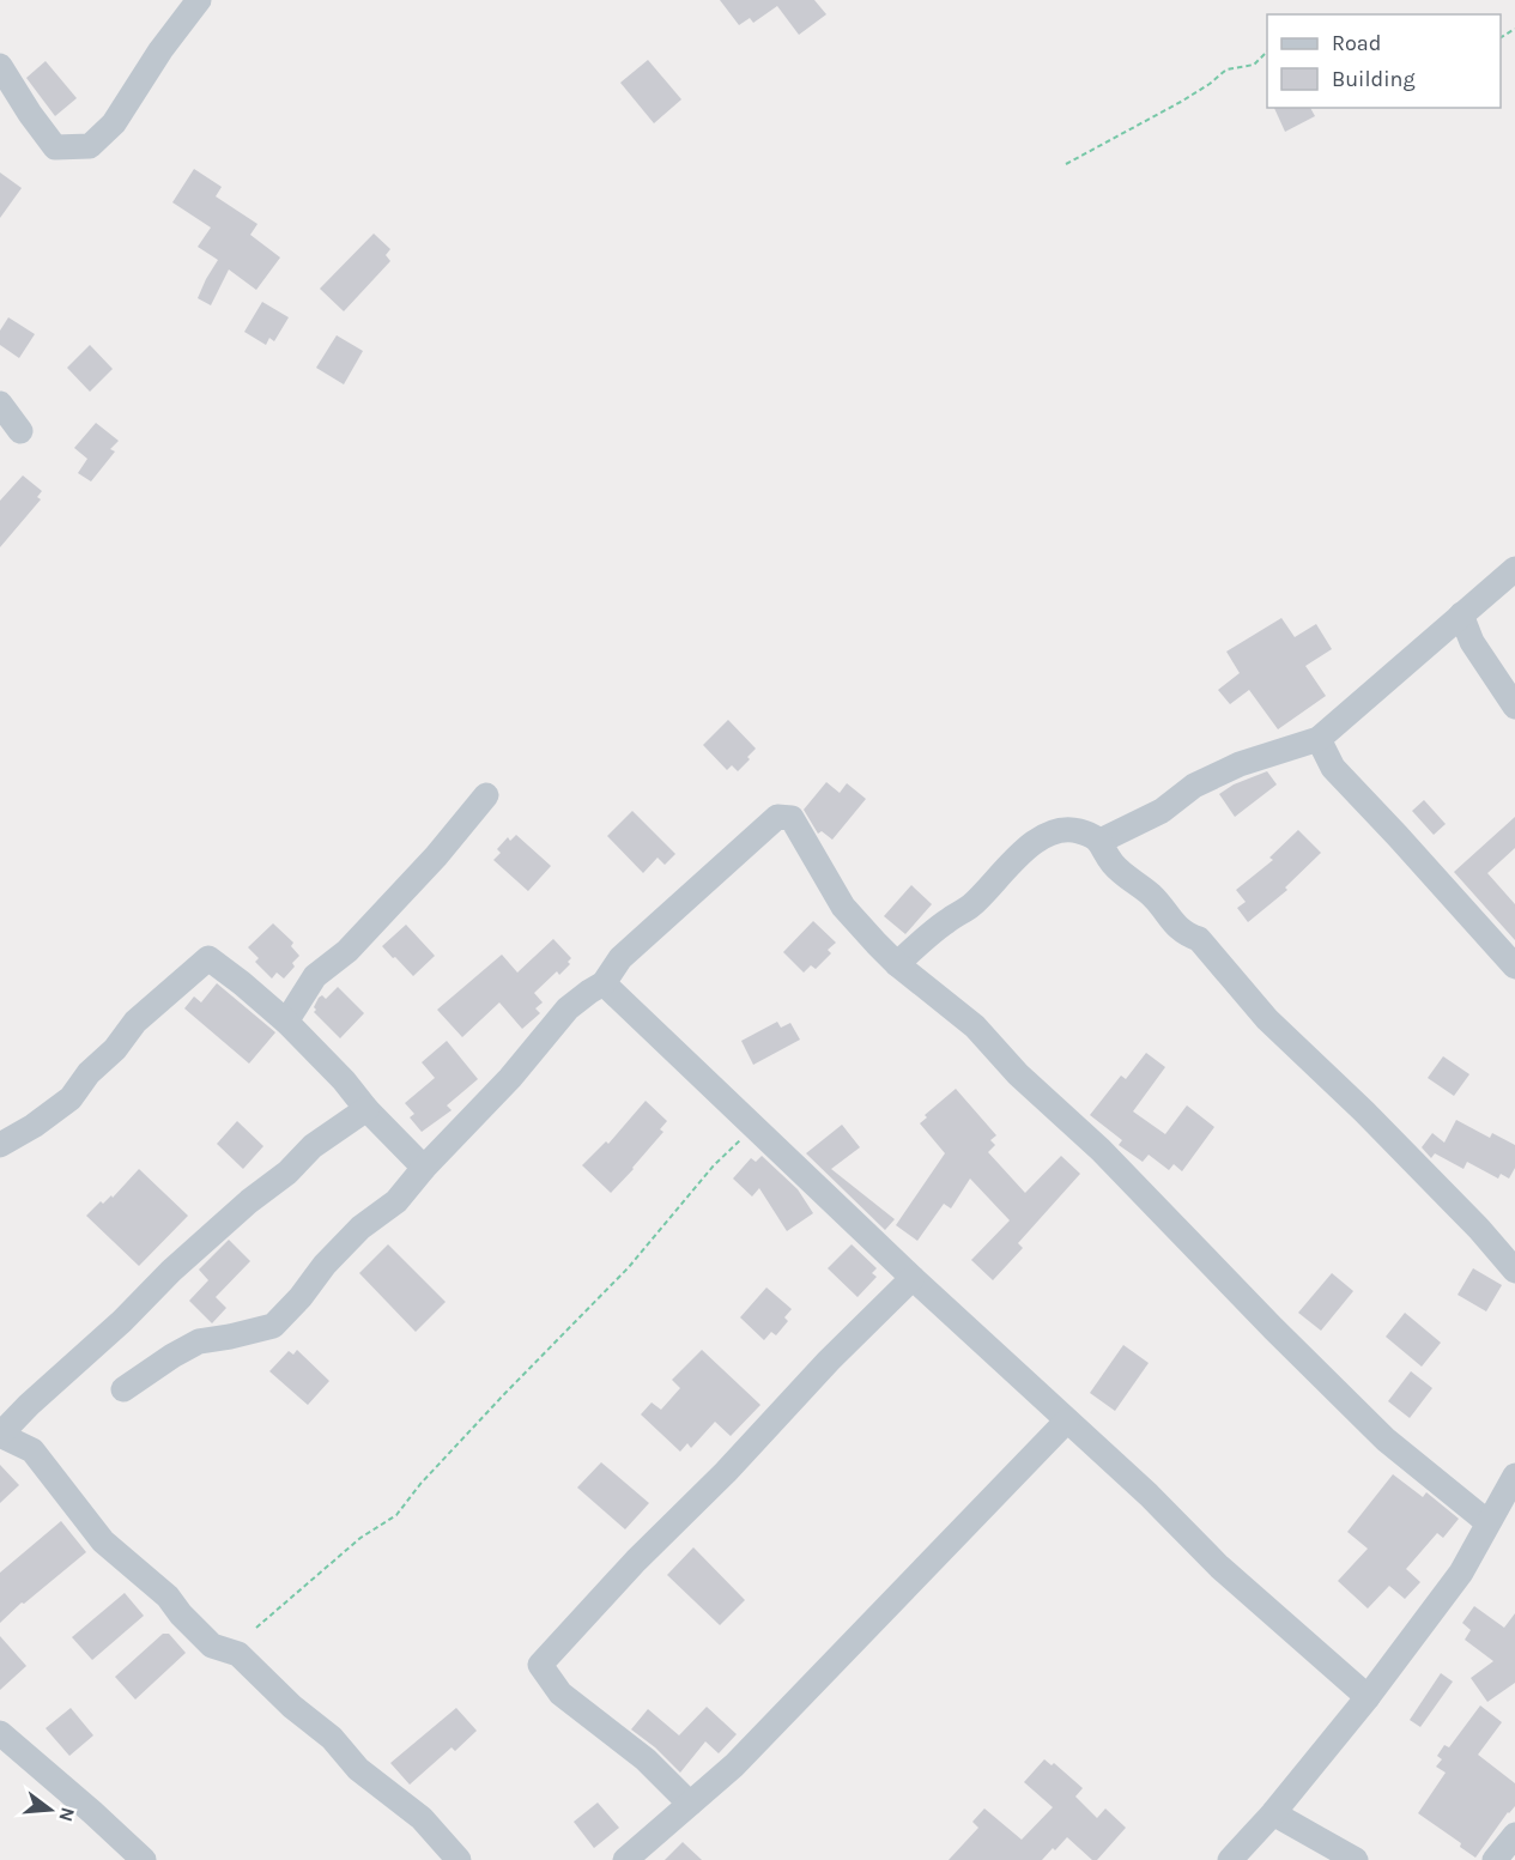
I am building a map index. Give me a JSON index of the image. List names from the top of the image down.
{
  "legend": ["Road", "Building"],
  "north": "right"
}
